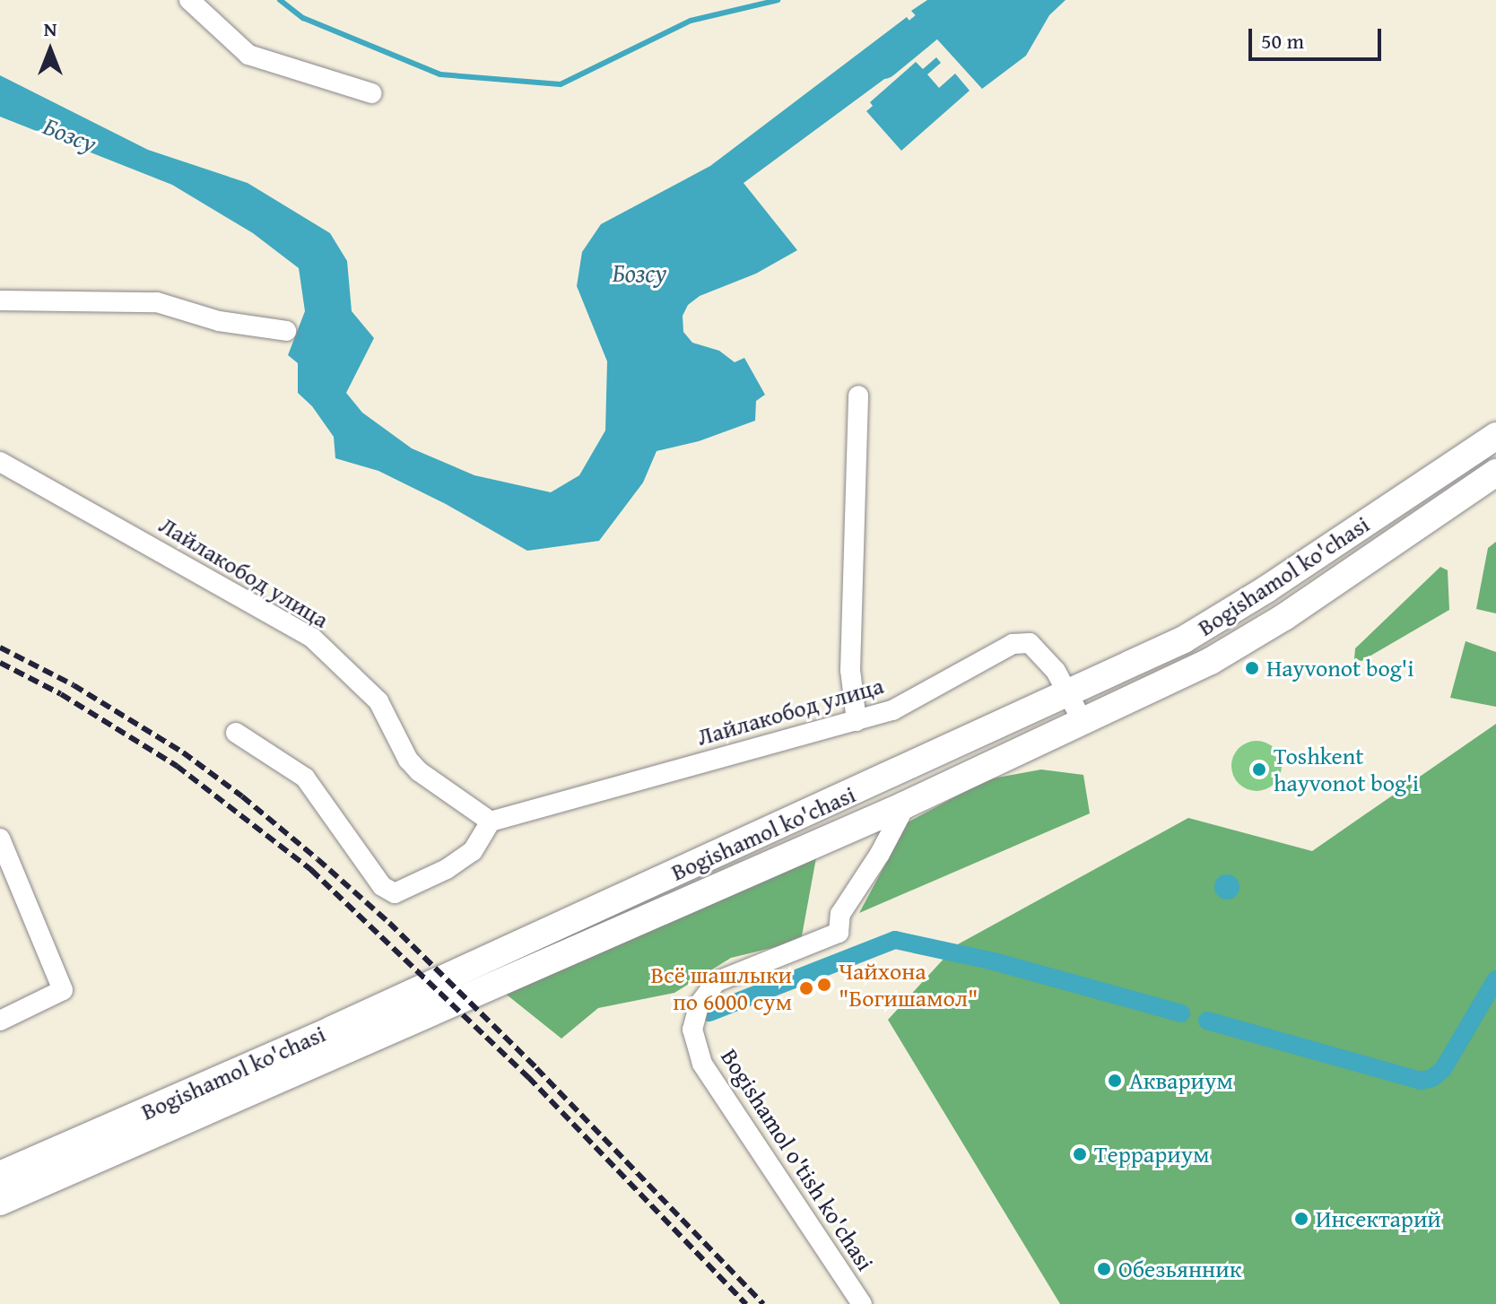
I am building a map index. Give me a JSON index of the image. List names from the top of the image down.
{
  "streets": {
    "main road": ["Bogishamol ko'chasi"],
    "street": ["Лайлакобод улица", "Bogishamol o'tish ko'chasi"]
  },
  "crossings": [
    ["Лайлакобод улица", "Bogishamol ko'chasi"],
    ["Bogishamol ko'chasi", "Bogishamol o'tish ko'chasi"]
  ],
  "water": ["Бозсу"],
  "places": [
    "Hayvonot bog'i",
    "Toshkent hayvonot bog'i",
    "Чайхона \"Богишамол\"",
    "Всё шашлыки по 6000 сум",
    "Аквариум",
    "Террариум",
    "Инсектарий",
    "Обезьянник"
  ],
  "scale_bar": "50 m",
  "north": "top"
}
